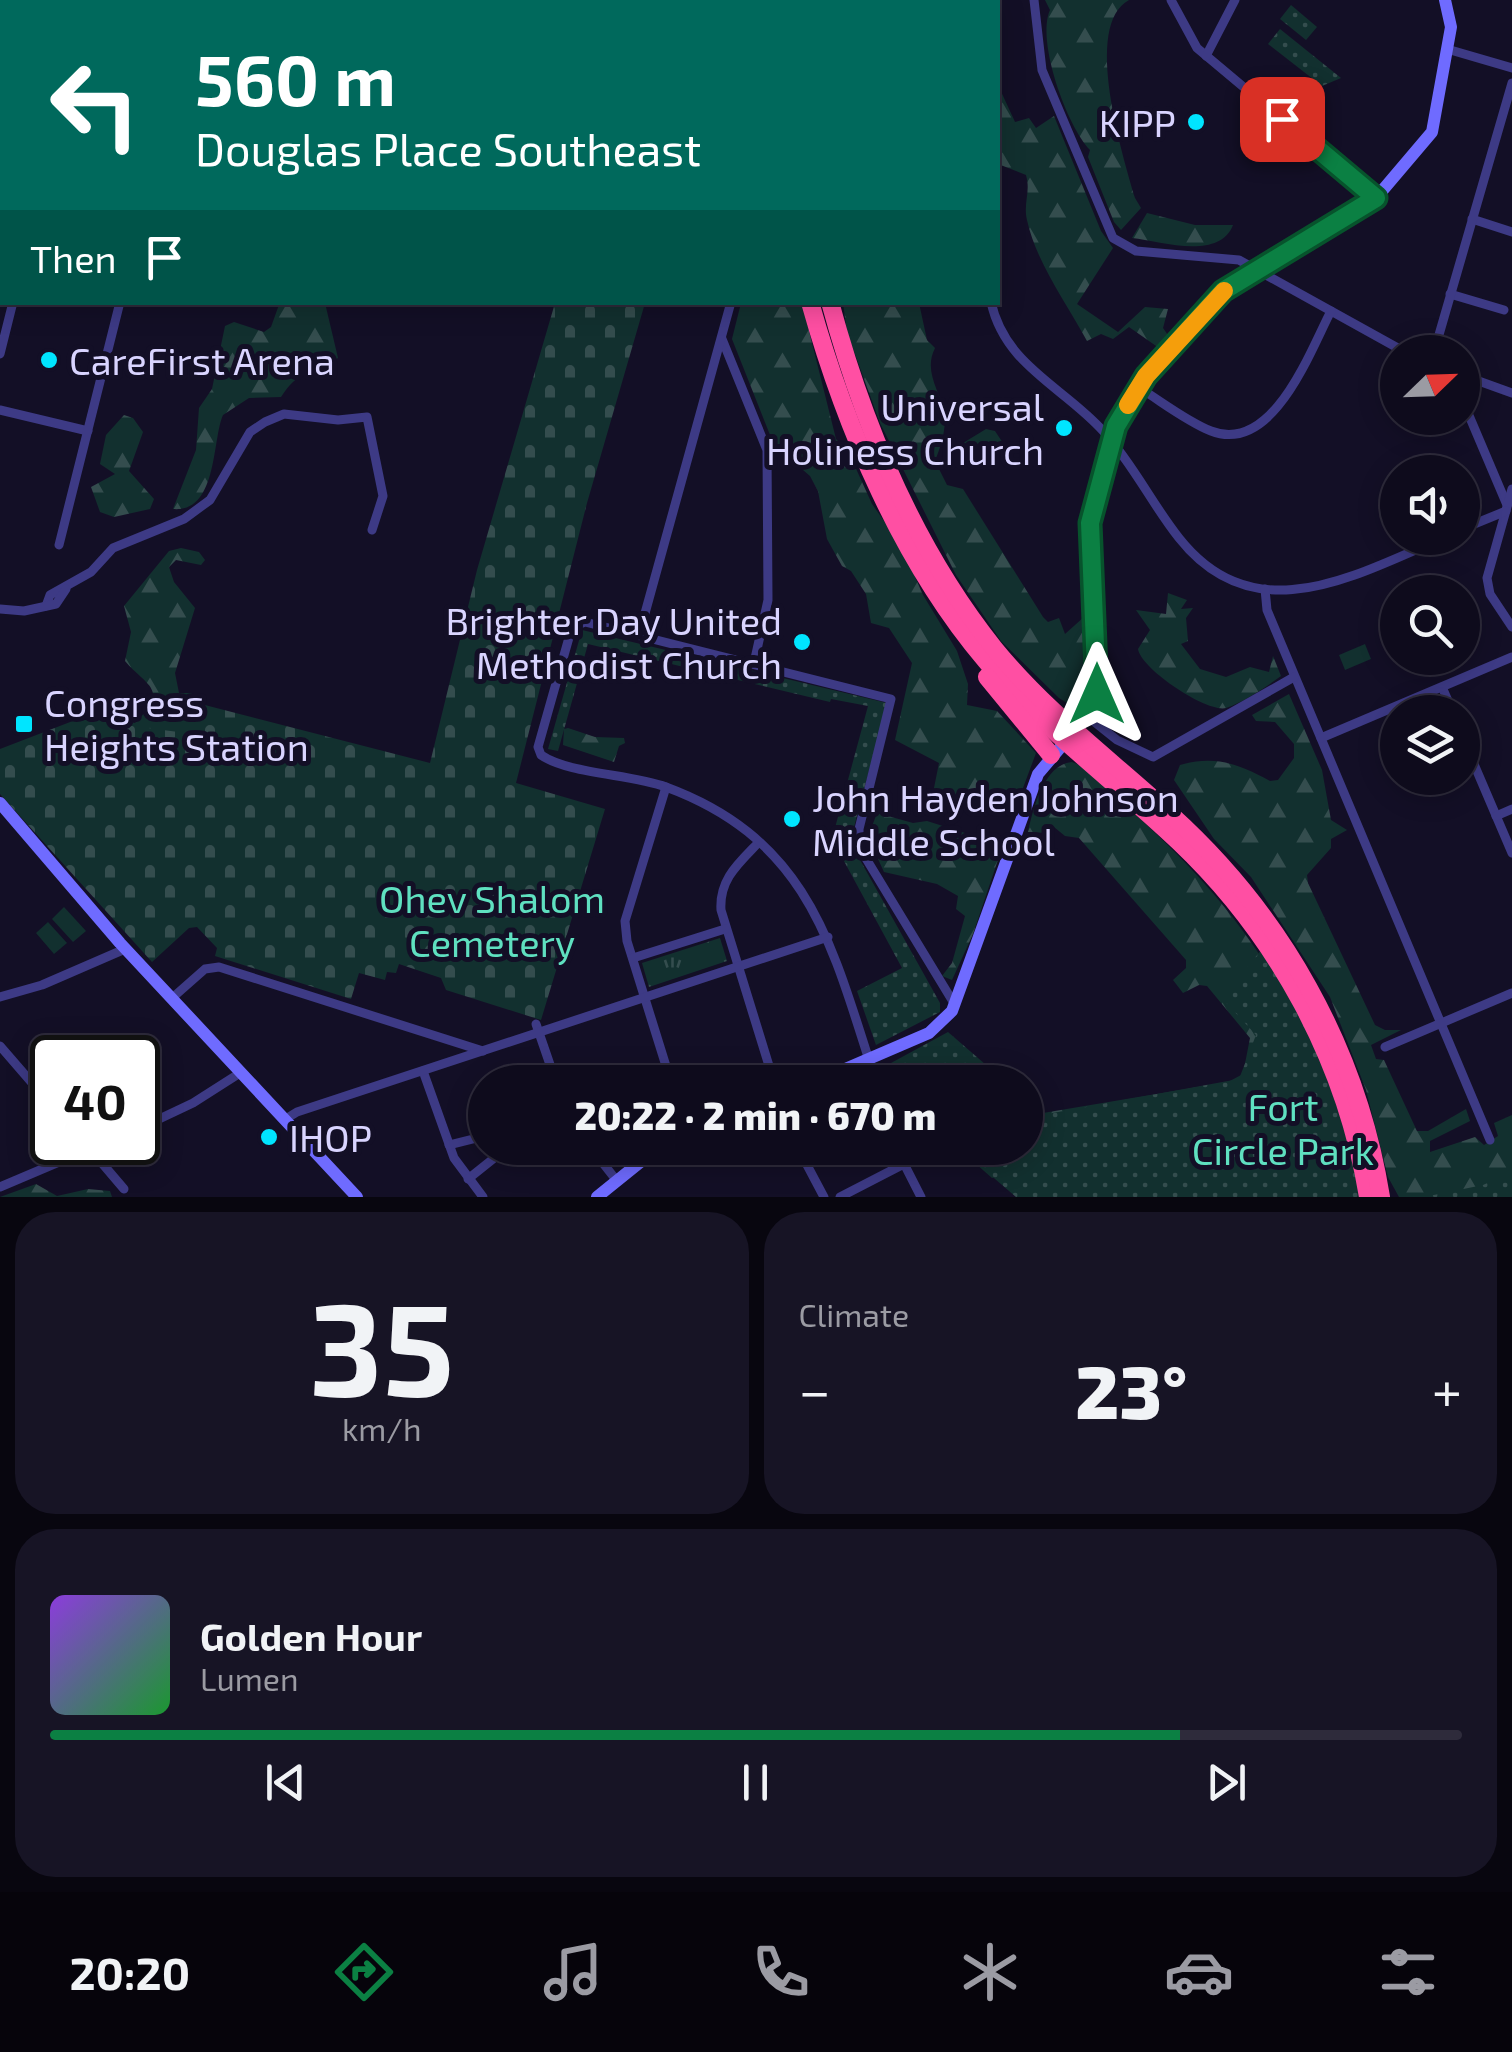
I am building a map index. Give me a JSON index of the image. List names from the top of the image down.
{
  "parks": ["Ohev Shalom Cemetery", "Fort Circle Park"],
  "places": {
    "other": [
      "KIPP",
      "CareFirst Arena",
      "Universal Holiness Church",
      "Brighter Day United Methodist Church",
      "John Hayden Johnson Middle School",
      "IHOP"
    ],
    "transit": ["Congress Heights Station"]
  },
  "north": "top right",
  "page": {
    "turn": ["560 m", "Douglas Place Southeast"],
    "then": "Then",
    "limit": "40",
    "trip": "20:22 · 2 min · 670 m",
    "tile": [
      ["35", "km/h"],
      "Climate"
    ],
    "heat": ["−", "23°", "+"],
    "song": ["Golden Hour", "Lumen"],
    "tabs": "20:20"
  }
}
